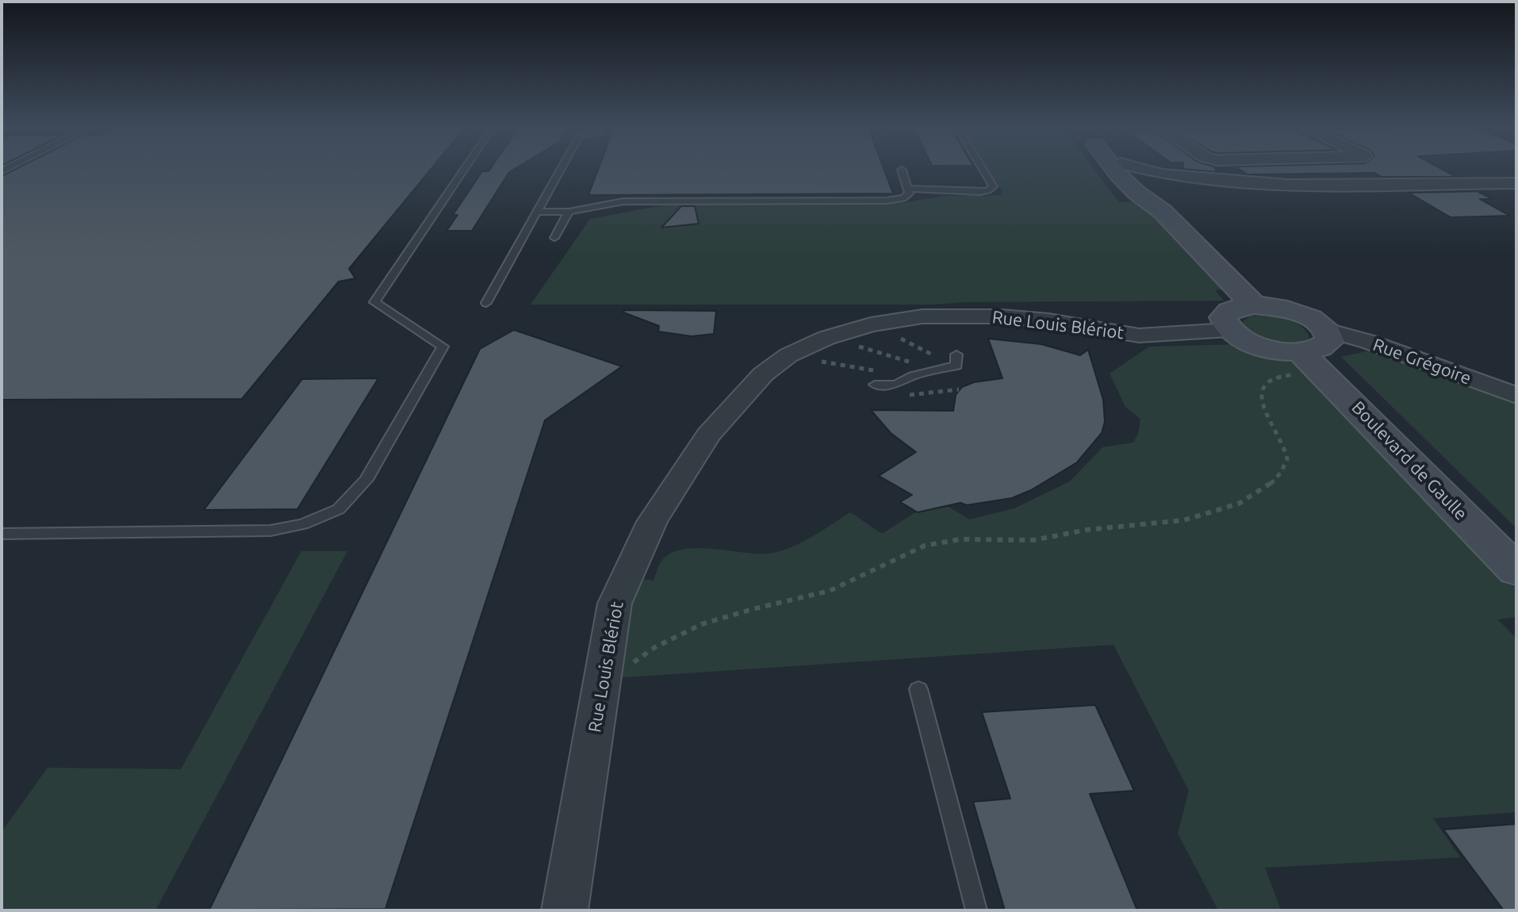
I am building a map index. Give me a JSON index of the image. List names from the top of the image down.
{
  "streets": {
    "main road": ["Boulevard de Gaulle"],
    "street": ["Rue Louis Blériot", "Rue Grégoire"]
  }
}
